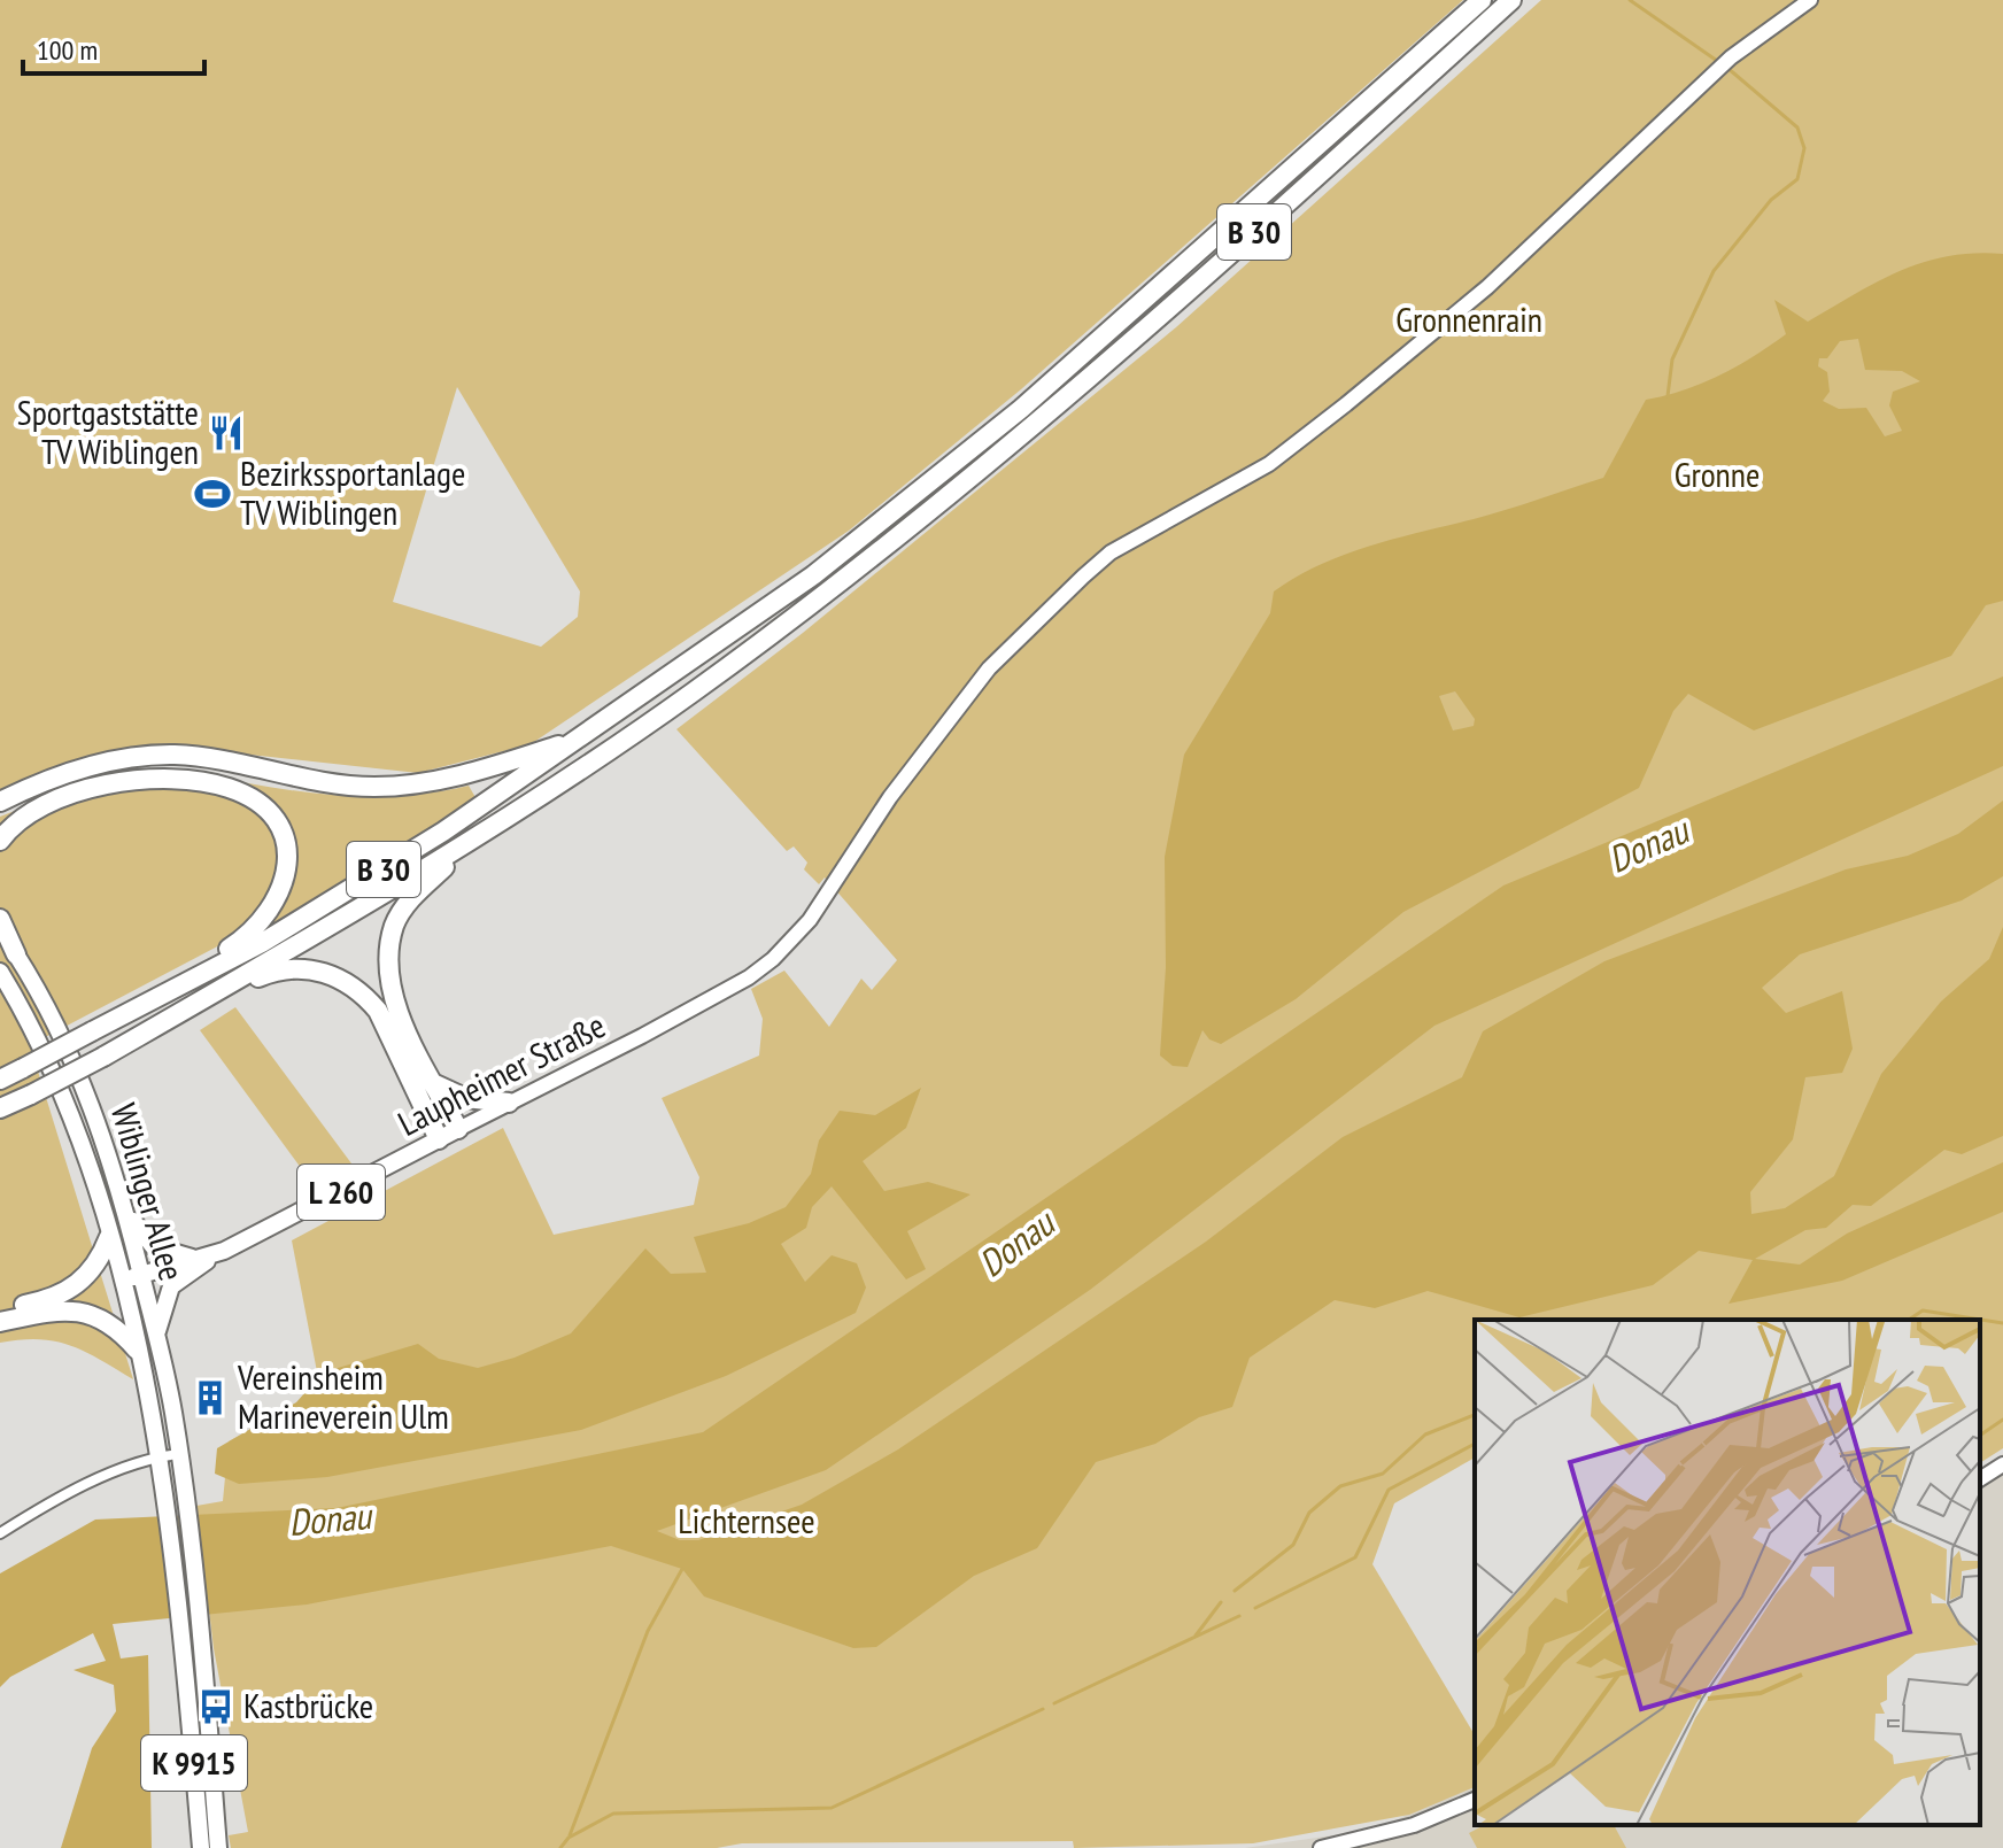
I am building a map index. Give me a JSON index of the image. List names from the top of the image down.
{
  "streets": {
    "highway": ["B 30"],
    "main road": [
      "Laupheimer Straße",
      "Wiblinger Allee",
      "L 260",
      "K 9915"
    ]
  },
  "crossings": [
    ["Laupheimer Straße", "Wiblinger Allee"],
    ["Laupheimer Straße", "L 260"],
    ["Wiblinger Allee", "L 260"],
    ["Wiblinger Allee", "K 9915"]
  ],
  "water": ["Donau"],
  "parks": ["Gronnenrain", "Gronne", "Lichternsee"],
  "places": {
    "restaurant": ["Sportgaststätte TV Wiblingen"],
    "sports": ["Bezirkssportanlage TV Wiblingen"],
    "building": ["Vereinsheim Marineverein Ulm"],
    "bus stop": ["Kastbrücke"]
  },
  "scale_bar": "100 m"
}
